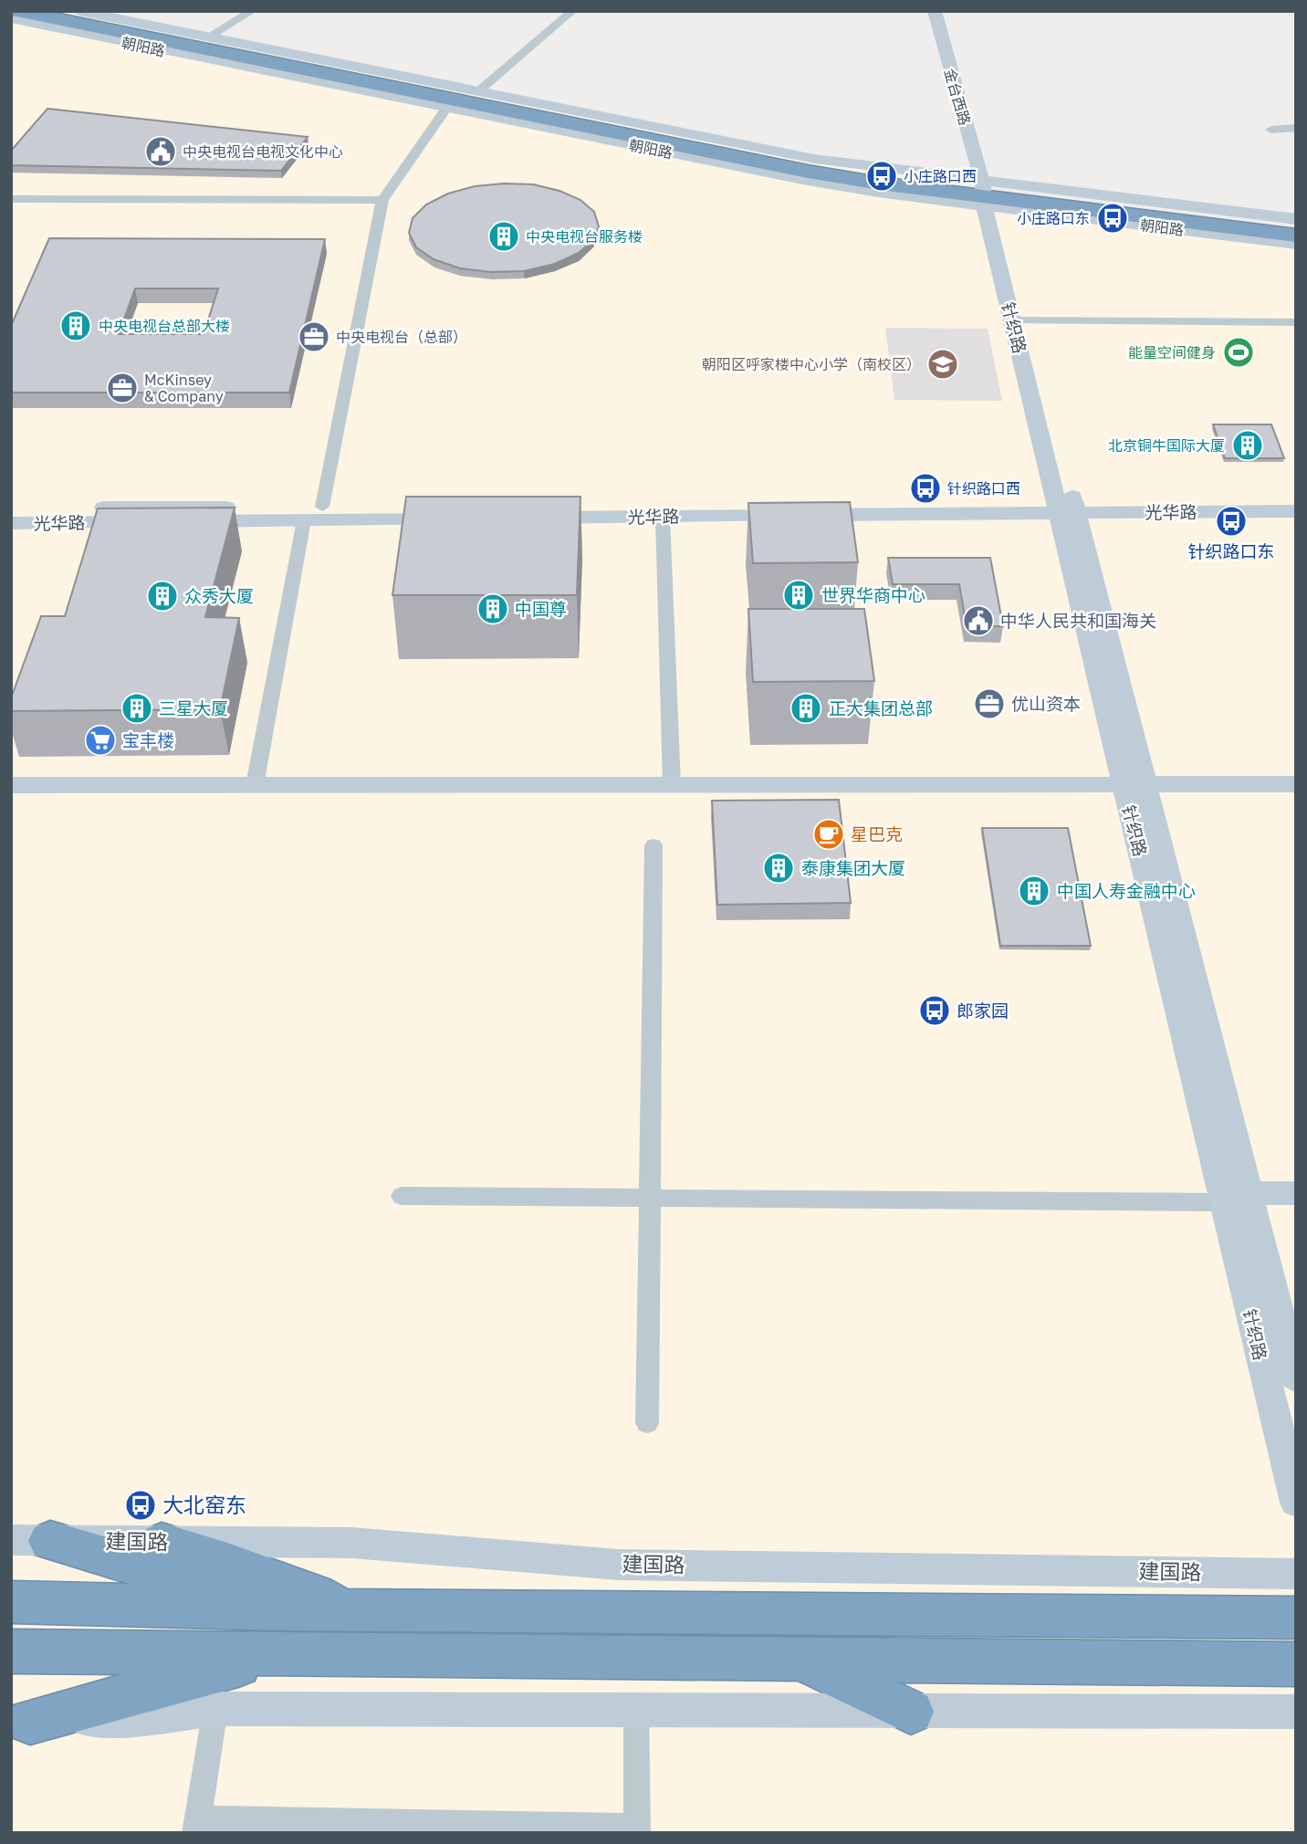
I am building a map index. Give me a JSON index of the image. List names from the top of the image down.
{
  "streets": {
    "highway": ["朝阳路"],
    "street": [
      "金台西路",
      "针织路",
      "光华路",
      "建国路"
    ]
  },
  "crossings": [
    ["朝阳路", "金台西路"],
    ["朝阳路", "针织路"],
    ["金台西路", "针织路"],
    ["针织路", "光华路"]
  ],
  "places": {
    "public building": ["中央电视台电视文化中心", "中华人民共和国海关"],
    "bus stop": [
      "小庄路口西",
      "小庄路口东",
      "针织路口西",
      "针织路口东",
      "郎家园",
      "大北窑东"
    ],
    "building": [
      "中央电视台服务楼",
      "中央电视台总部大楼",
      "北京铜牛国际大厦",
      "世界华商中心",
      "众秀大厦",
      "中国尊",
      "三星大厦",
      "正大集团总部",
      "泰康集团大厦",
      "中国人寿金融中心"
    ],
    "office": ["中央电视台（总部）", "McKinsey & Company", "优山资本"],
    "sports": ["能量空间健身"],
    "school or university": ["朝阳区呼家楼中心小学（南校区）"],
    "supermarket": ["宝丰楼"],
    "cafe": ["星巴克"]
  }
}
